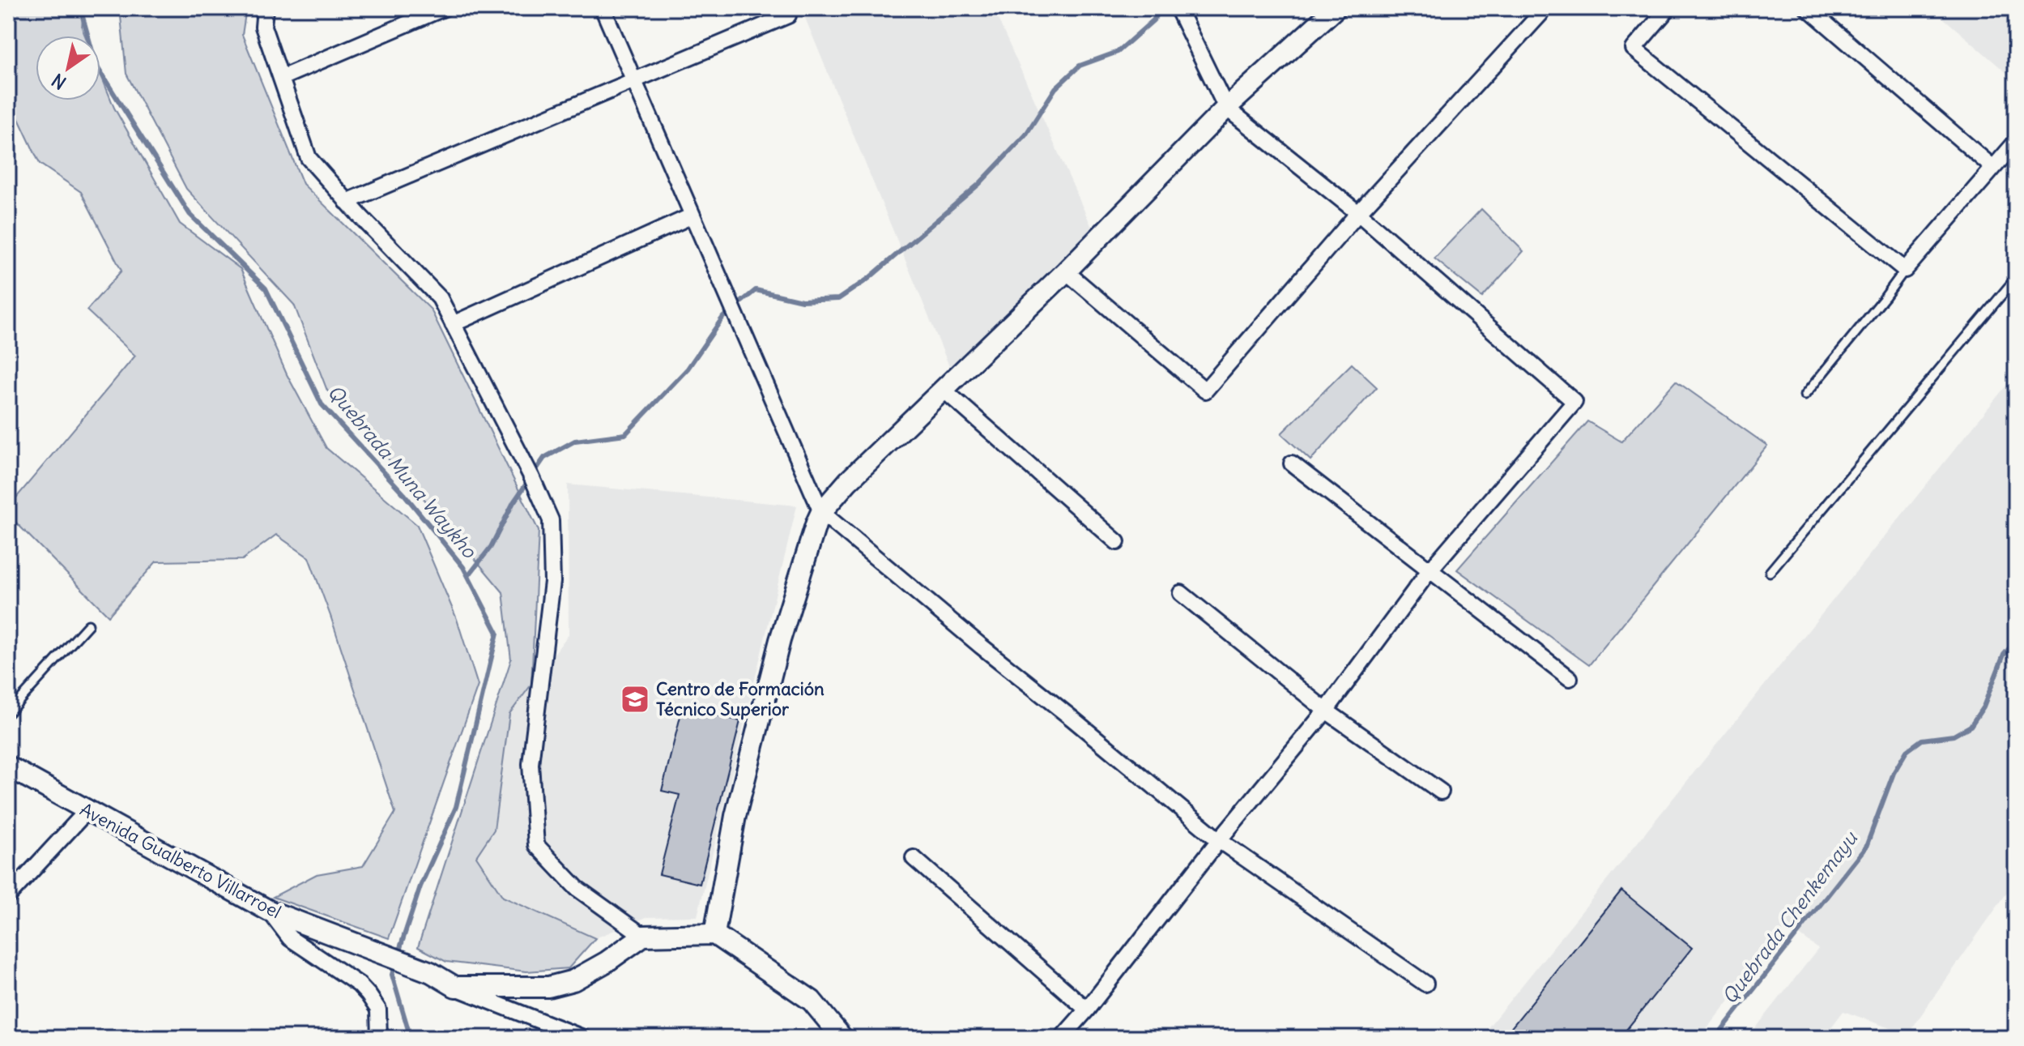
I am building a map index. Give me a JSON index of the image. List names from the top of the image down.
{
  "streets": {
    "street": ["Avenida Gualberto Villarroel"]
  },
  "water": ["Quebrada Muna Waykho", "Quebrada Chenkemayu"],
  "places": {
    "school or university": ["Centro de Formación Técnico Superior"]
  },
  "north": "bottom left"
}
